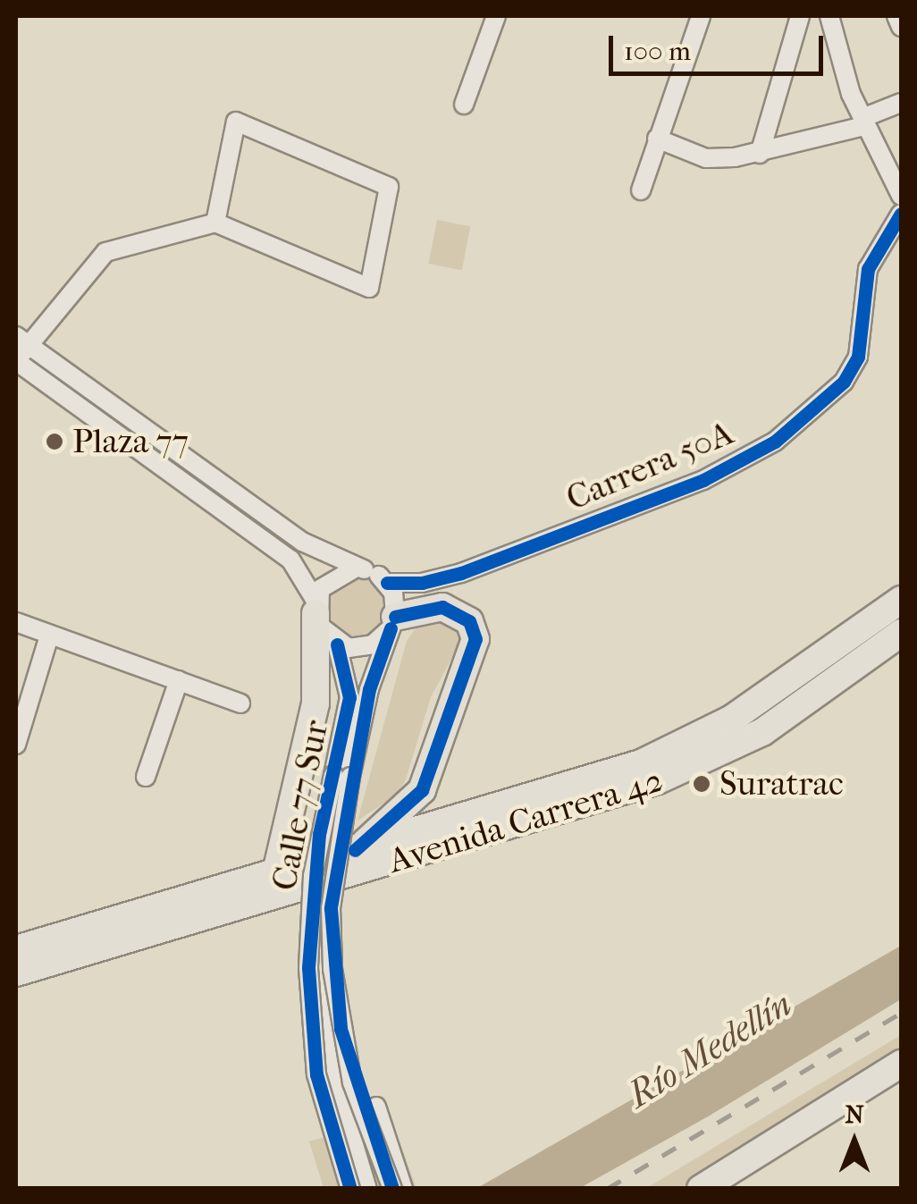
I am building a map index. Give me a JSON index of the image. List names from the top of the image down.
{
  "streets": {
    "highway": ["Avenida Carrera 42"],
    "street": ["Carrera 50A", "Calle 77 Sur"]
  },
  "crossings": [
    ["Carrera 50A", "Calle 77 Sur"],
    ["Calle 77 Sur", "Avenida Carrera 42"]
  ],
  "water": ["Río Medellín"],
  "places": ["Plaza 77", "Suratrac"],
  "scale_bar": "100 m",
  "north": "top"
}
